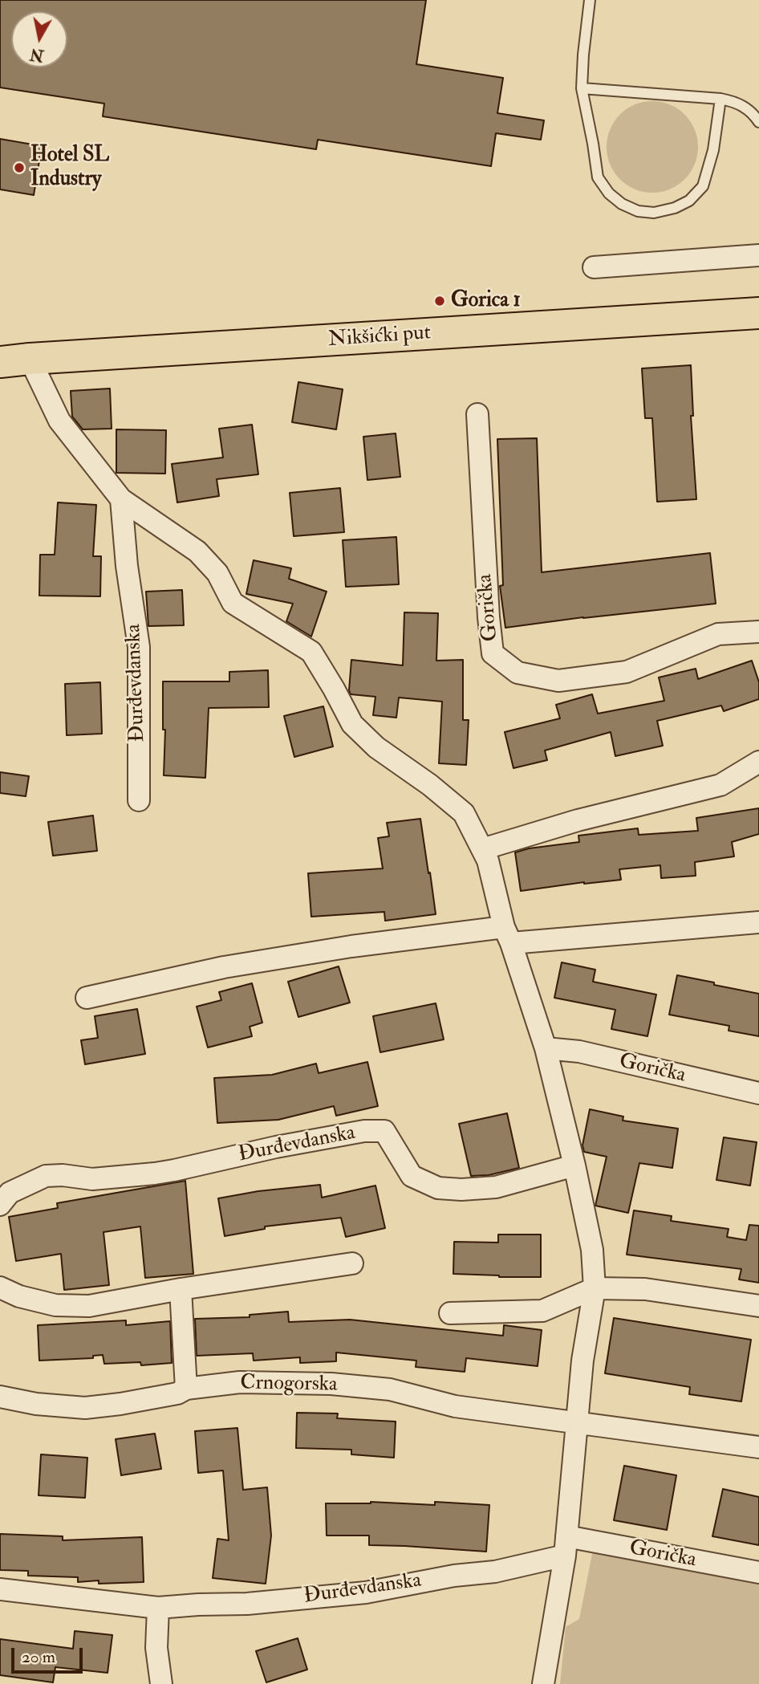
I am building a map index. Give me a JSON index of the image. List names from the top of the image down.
{
  "streets": {
    "main road": ["Nikšićki put"],
    "street": ["Gorička", "Đurđevdanska", "Crnogorska"]
  },
  "crossings": [
    ["Gorička", "Đurđevdanska"]
  ],
  "places": ["Hotel SL Industry", "Gorica 1"],
  "scale_bar": "20 m",
  "north": "bottom"
}
